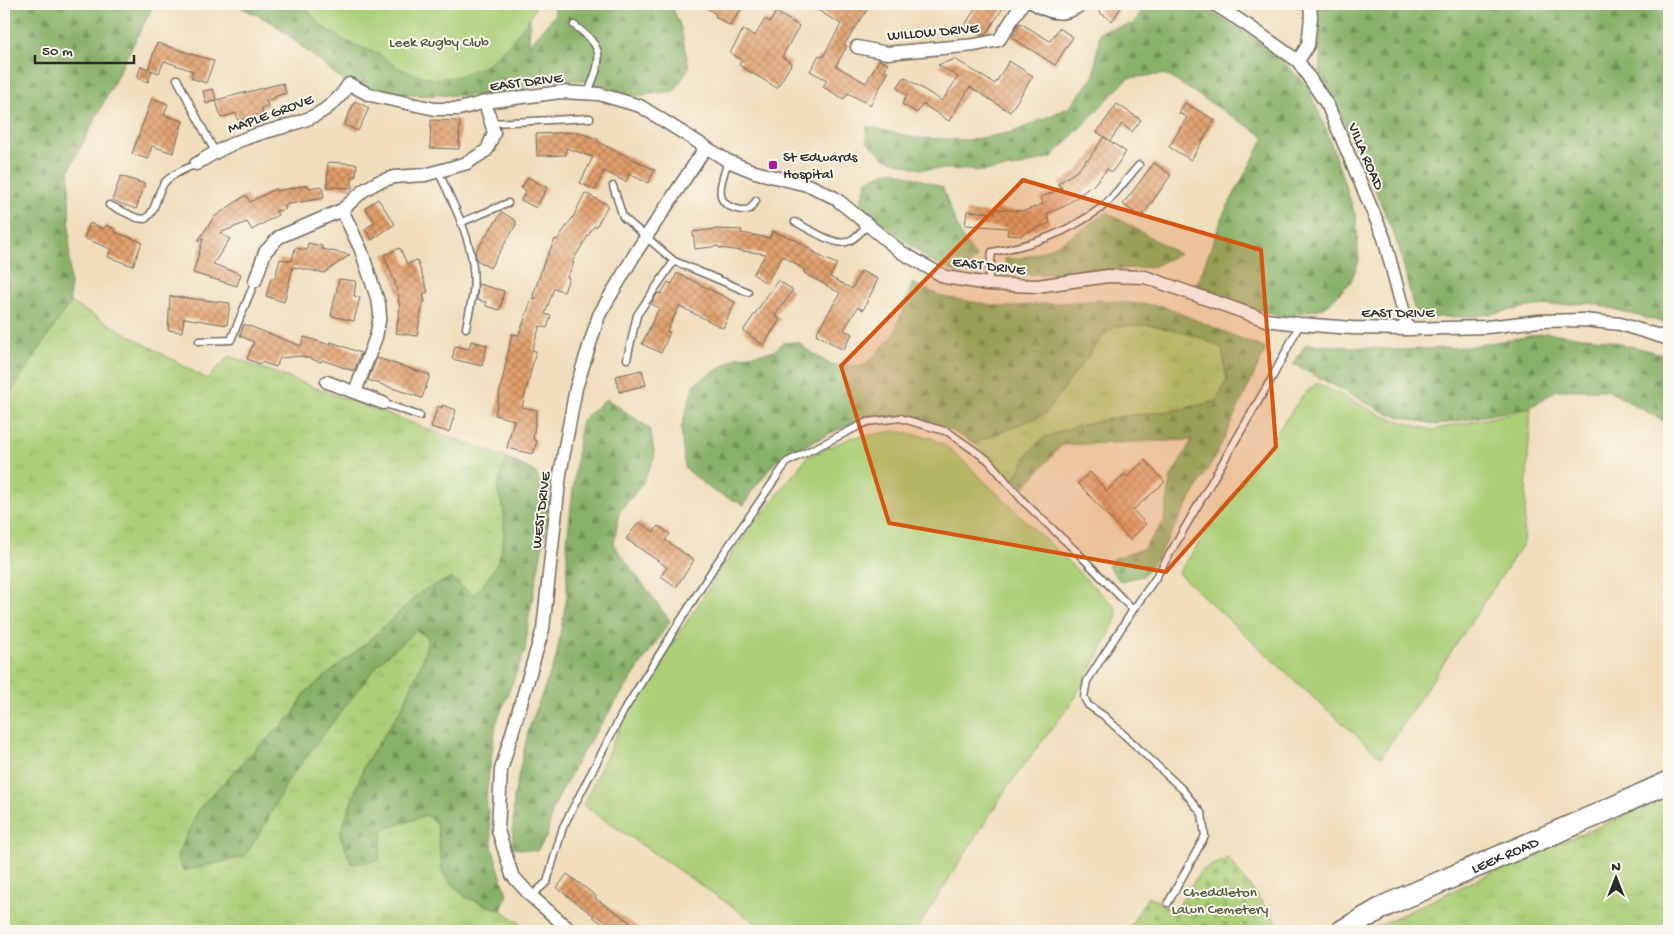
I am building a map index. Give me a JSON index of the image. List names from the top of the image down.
{
  "streets": {
    "highway": ["LEEK ROAD"],
    "street": [
      "WILLOW DRIVE",
      "EAST DRIVE",
      "MAPLE GROVE",
      "VILLA ROAD",
      "WEST DRIVE"
    ]
  },
  "crossings": [
    ["EAST DRIVE", "MAPLE GROVE"],
    ["EAST DRIVE", "VILLA ROAD"],
    ["EAST DRIVE", "WEST DRIVE"]
  ],
  "parks": ["Leek Rugby Club", "Cheddleton Lawn Cemetery"],
  "places": {
    "transit": ["St Edwards Hospital"]
  },
  "scale_bar": "50 m",
  "north": "top"
}
